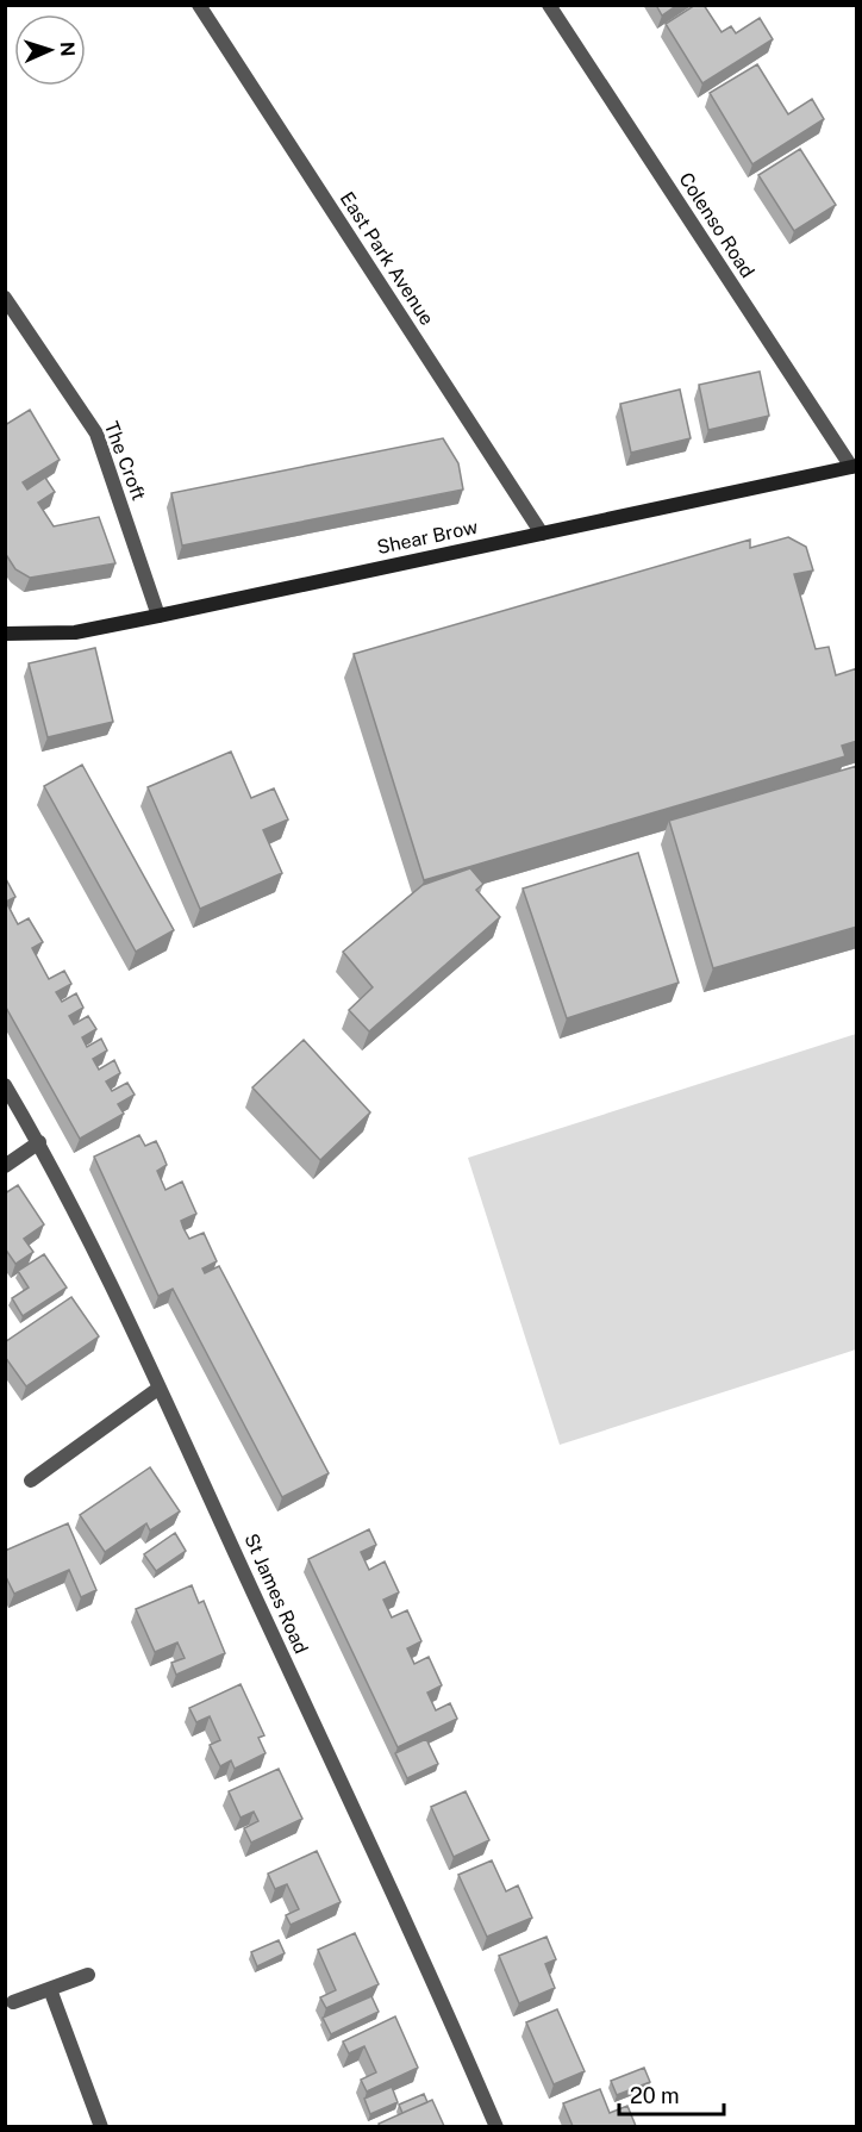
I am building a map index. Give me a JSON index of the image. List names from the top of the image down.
{
  "streets": {
    "main road": ["Shear Brow"],
    "street": [
      "Colenso Road",
      "East Park Avenue",
      "The Croft",
      "St James Road"
    ]
  },
  "crossings": [
    ["Colenso Road", "Shear Brow"],
    ["East Park Avenue", "Shear Brow"],
    ["The Croft", "Shear Brow"]
  ],
  "scale_bar": "20 m",
  "north": "right"
}
